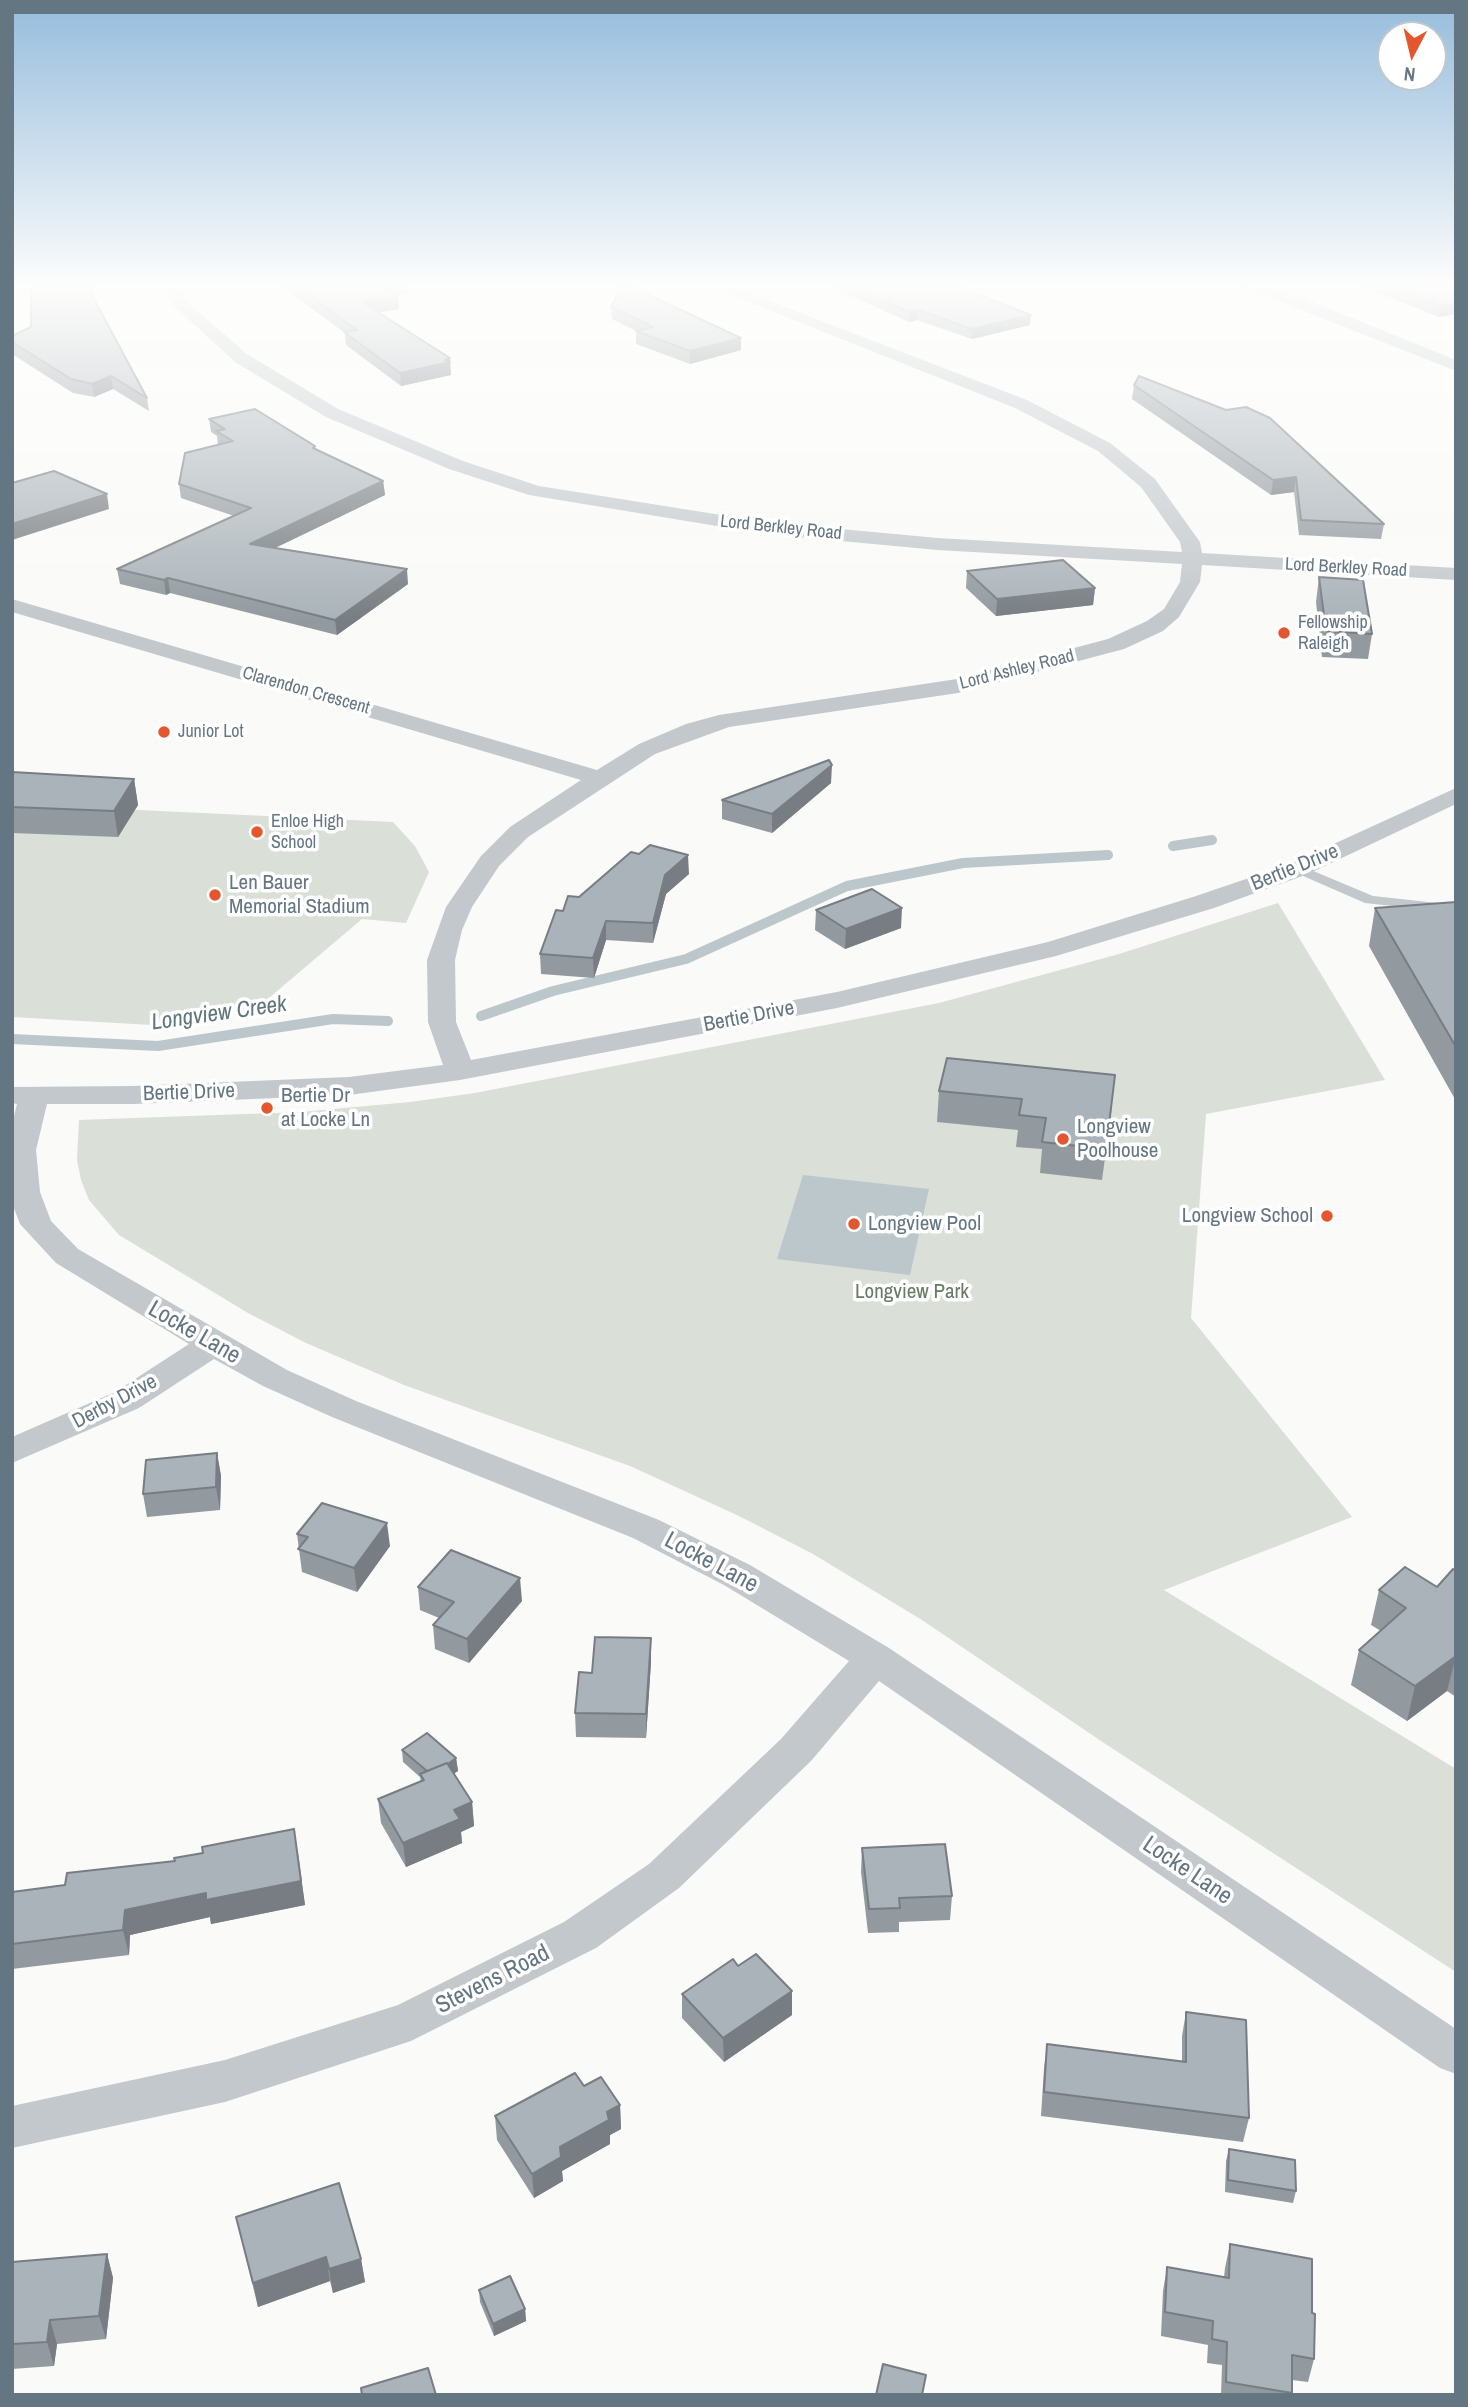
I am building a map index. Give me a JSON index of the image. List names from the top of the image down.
{
  "streets": {
    "street": [
      "Lord Berkley Road",
      "Lord Ashley Road",
      "Clarendon Crescent",
      "Bertie Drive",
      "Locke Lane",
      "Derby Drive",
      "Stevens Road"
    ]
  },
  "crossings": [
    ["Lord Berkley Road", "Lord Ashley Road"],
    ["Lord Ashley Road", "Clarendon Crescent"],
    ["Lord Ashley Road", "Bertie Drive"],
    ["Bertie Drive", "Locke Lane"],
    ["Locke Lane", "Derby Drive"],
    ["Locke Lane", "Stevens Road"]
  ],
  "water": ["Longview Creek"],
  "parks": ["Longview Park"],
  "places": [
    "Fellowship Raleigh",
    "Junior Lot",
    "Enloe High School",
    "Len Bauer Memorial Stadium",
    "Bertie Dr at Locke Ln",
    "Longview Poolhouse",
    "Longview School",
    "Longview Pool"
  ],
  "north": "bottom"
}
